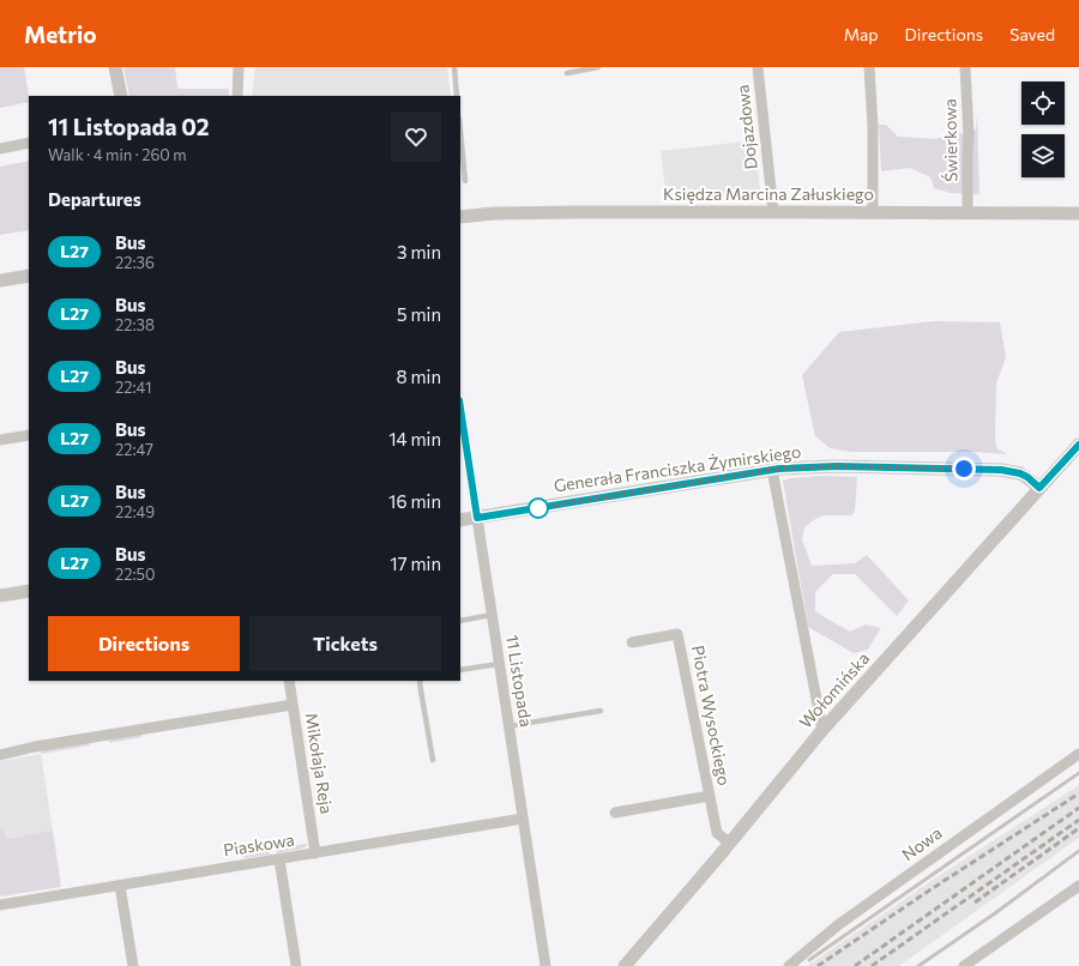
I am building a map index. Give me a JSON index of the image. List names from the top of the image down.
{
  "streets": {
    "street": [
      "Dojazdowa",
      "Świerkowa",
      "Księdza Marcina Załuskiego",
      "Generała Franciszka Żymirskiego",
      "11 Listopada",
      "Wołomińska",
      "Piotra Wysockiego",
      "Mikołaja Reja",
      "Nowa",
      "Piaskowa"
    ]
  },
  "crossings": [
    ["Dojazdowa", "Księdza Marcina Załuskiego"],
    ["Świerkowa", "Księdza Marcina Załuskiego"],
    ["Generała Franciszka Żymirskiego", "11 Listopada"],
    ["Generała Franciszka Żymirskiego", "Wołomińska"],
    ["11 Listopada", "Piaskowa"],
    ["Wołomińska", "Piotra Wysockiego"],
    ["Mikołaja Reja", "Piaskowa"]
  ],
  "lines": ["bus line L27"],
  "page": {
    "header": "Metrio",
    "nav": ["Map", "Directions", "Saved"],
    "heading": [
      ["11 Listopada 02", "Walk · 4 min · 260 m"],
      "Departures"
    ],
    "list": [
      {
        "mark": "L27",
        "name": "Bus",
        "note": "22:36",
        "value": "3 min"
      },
      {
        "mark": "L27",
        "name": "Bus",
        "note": "22:38",
        "value": "5 min"
      },
      {
        "mark": "L27",
        "name": "Bus",
        "note": "22:41",
        "value": "8 min"
      },
      {
        "mark": "L27",
        "name": "Bus",
        "note": "22:47",
        "value": "14 min"
      },
      {
        "mark": "L27",
        "name": "Bus",
        "note": "22:49",
        "value": "16 min"
      },
      {
        "mark": "L27",
        "name": "Bus",
        "note": "22:50",
        "value": "17 min"
      }
    ],
    "buttons": ["Directions", "Tickets"]
  }
}
